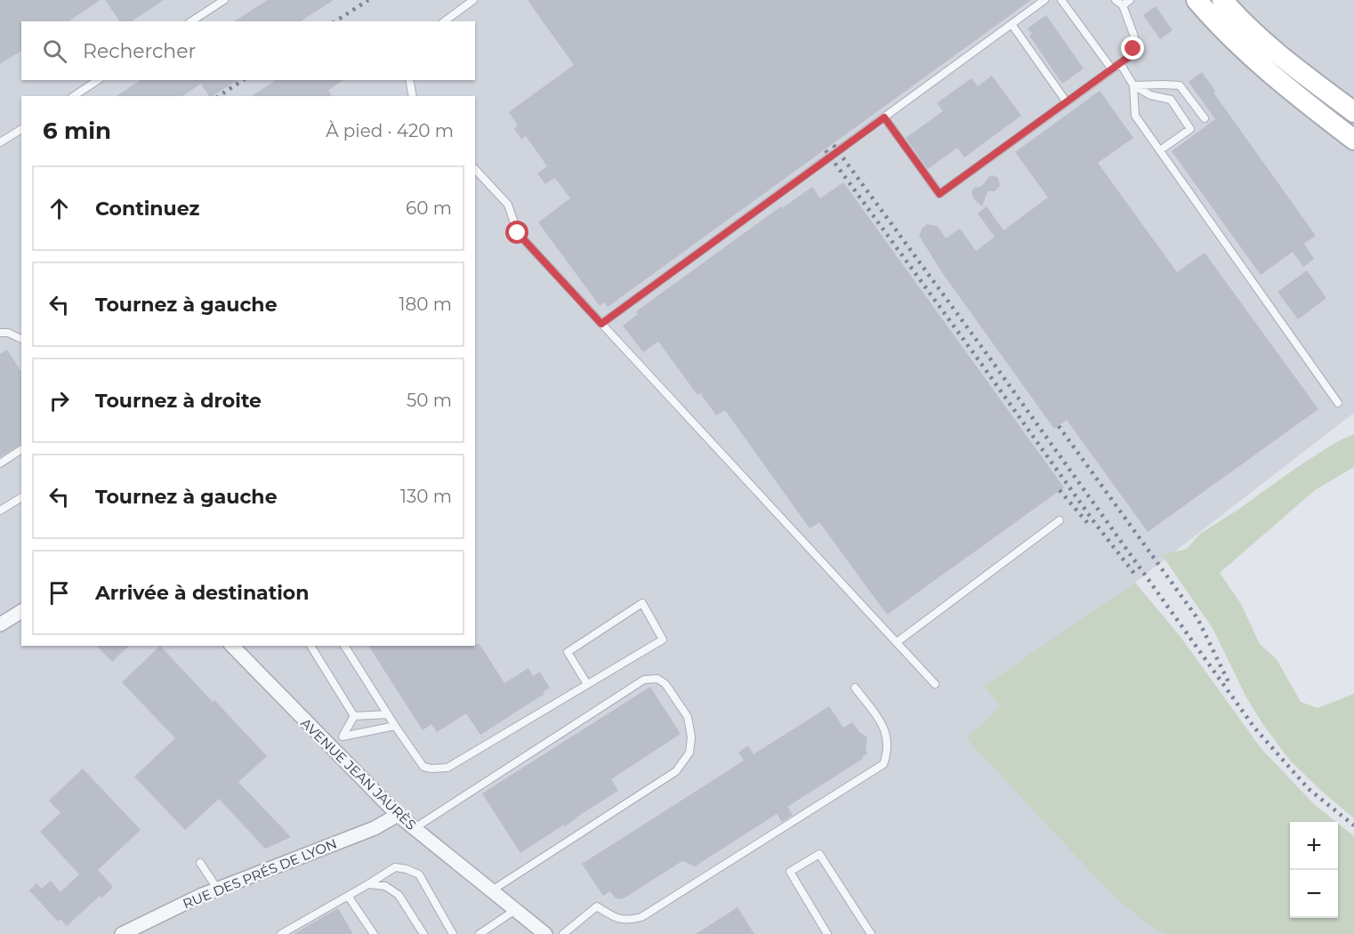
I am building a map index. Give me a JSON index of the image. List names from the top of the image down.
{
  "streets": {
    "street": ["AVENUE JEAN JAURÈS", "RUE DES PRÉS DE LYON"]
  },
  "crossings": [
    ["AVENUE JEAN JAURÈS", "RUE DES PRÉS DE LYON"]
  ],
  "page": {
    "search": "Rechercher",
    "heading": ["6 min", "À pied · 420 m"],
    "list": [
      ["Continuez", "60 m"],
      ["Tournez à gauche", "180 m"],
      ["Tournez à droite", "50 m"],
      ["Tournez à gauche", "130 m"],
      "Arrivée à destination"
    ],
    "map_buttons": ["+", "−"]
  }
}
